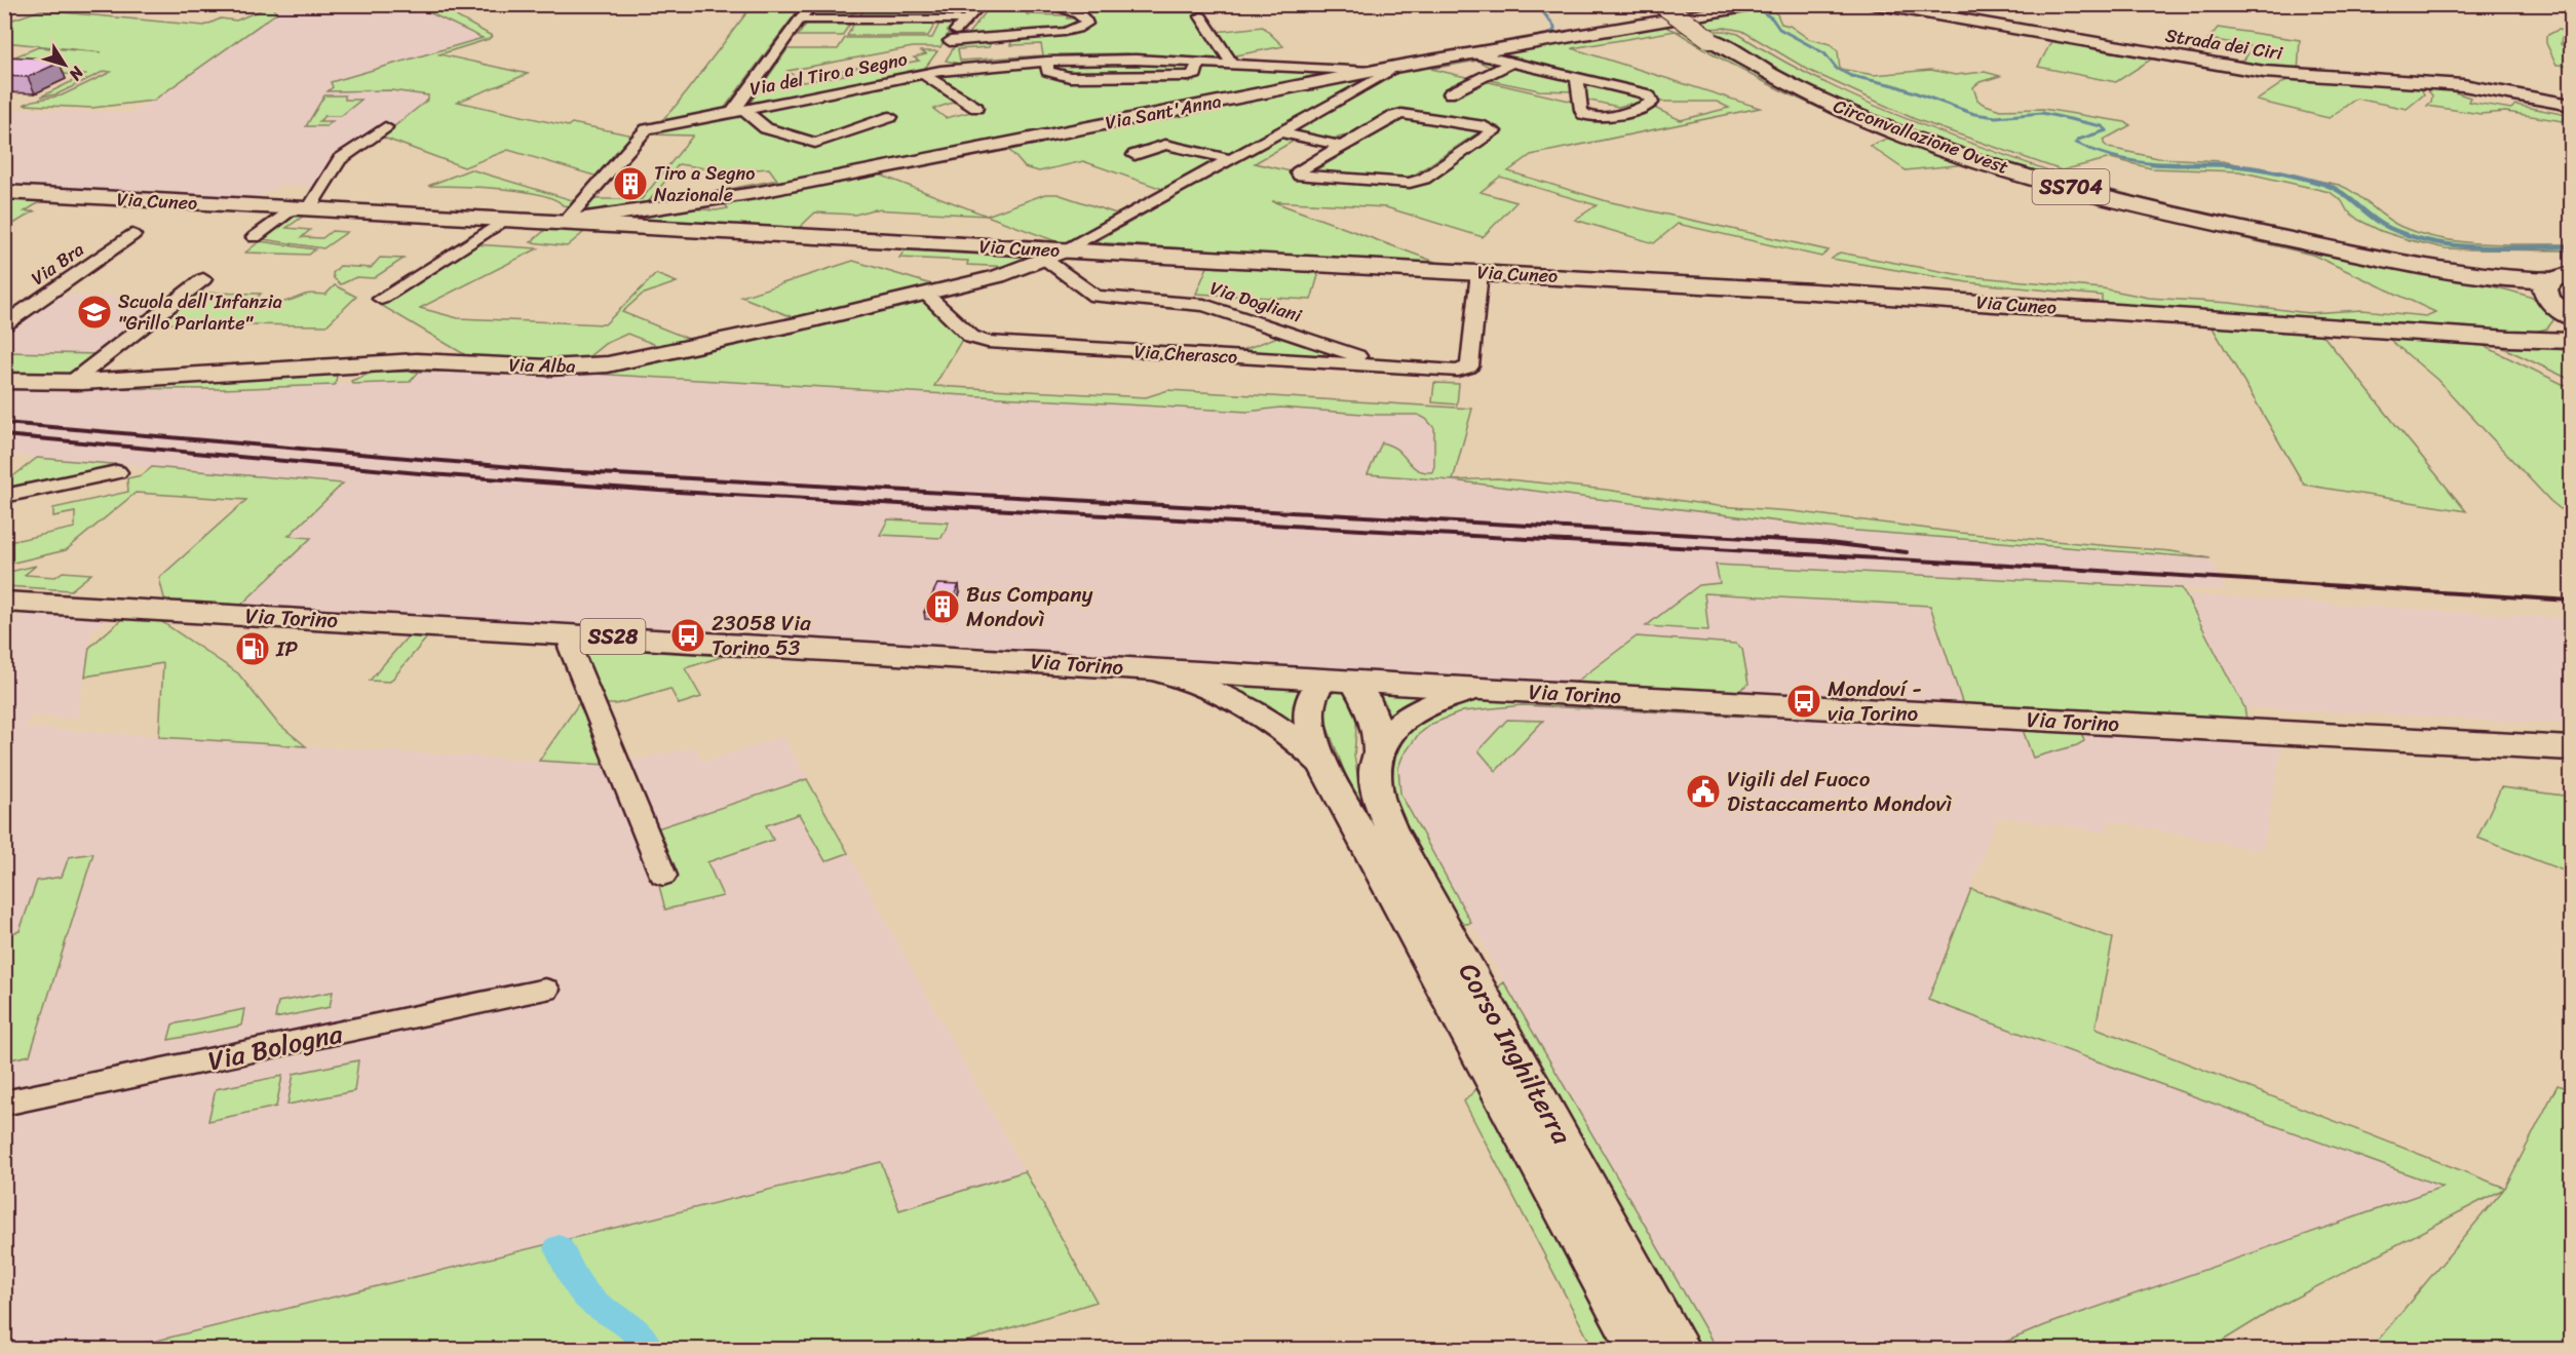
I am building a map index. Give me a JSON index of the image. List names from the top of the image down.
{
  "streets": {
    "main road": [
      "Circonvallazione Ovest",
      "SS704",
      "Via Cuneo",
      "Via Torino",
      "SS28"
    ],
    "street": [
      "Strada dei Ciri",
      "Via del Tiro a Segno",
      "Via Sant'Anna",
      "Via Bra",
      "Via Dogliani",
      "Via Cherasco",
      "Via Alba",
      "Via Bologna",
      "Corso Inghilterra"
    ]
  },
  "crossings": [
    ["Via del Tiro a Segno", "Via Sant'Anna"],
    ["Via del Tiro a Segno", "Via Cuneo"],
    ["Via Sant'Anna", "Via Cuneo"],
    ["Circonvallazione Ovest", "Via Cuneo"],
    ["Via Cuneo", "Via Dogliani"],
    ["Via Cuneo", "Via Cherasco"],
    ["Via Cuneo", "Via Alba"],
    ["Via Dogliani", "Via Cherasco"],
    ["Via Dogliani", "Via Alba"],
    ["Via Cherasco", "Via Alba"],
    ["Via Torino", "Corso Inghilterra"]
  ],
  "places": {
    "building": ["Tiro a Segno Nazionale", "Bus Company Mondovì"],
    "school or university": ["Scuola dell'Infanzia \"Grillo Parlante\""],
    "bus stop": ["23058 Via Torino 53", "Mondoví - via Torino"],
    "fuel station": ["IP"],
    "public building": ["Vigili del Fuoco Distaccamento Mondovì"]
  },
  "north": "bottom right"
}
